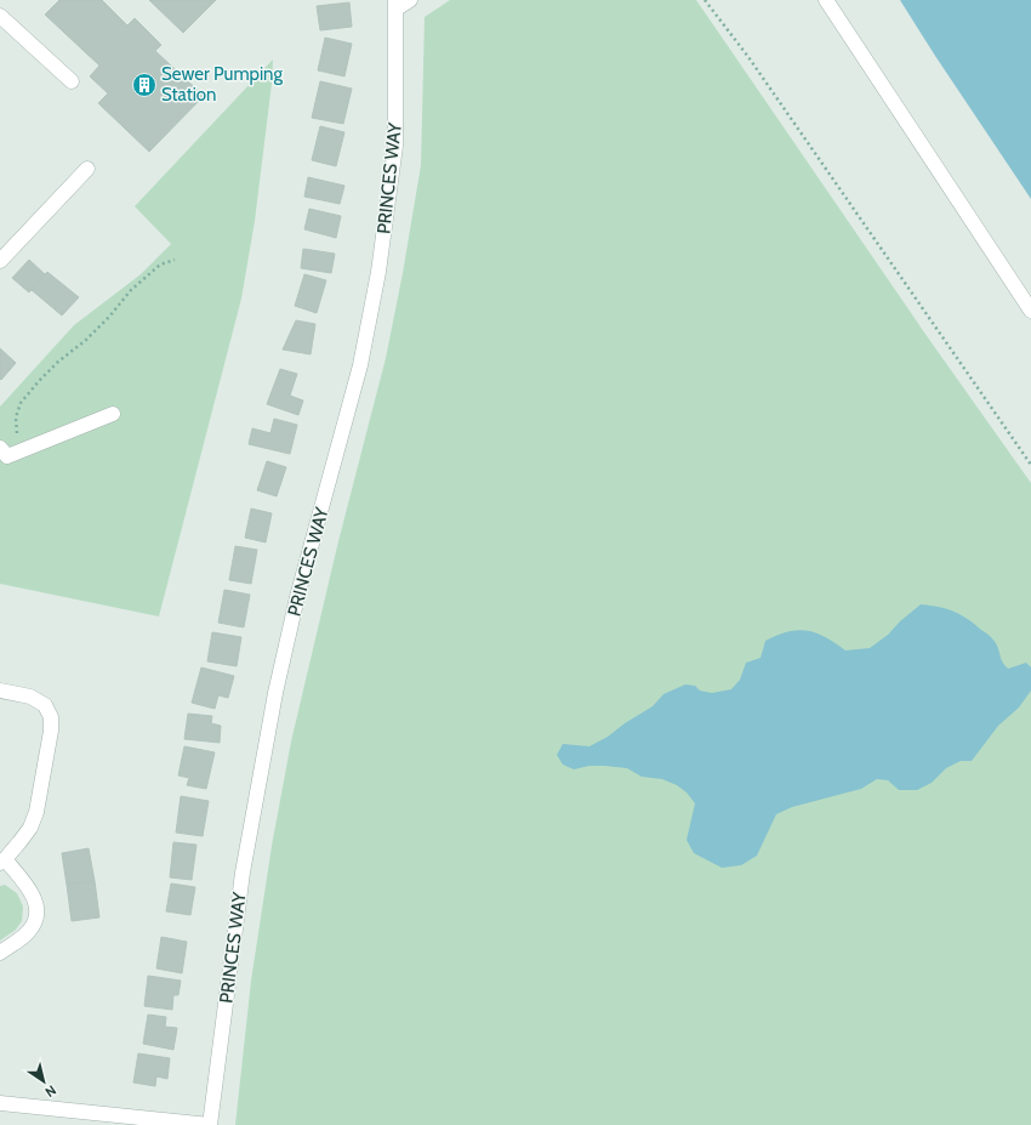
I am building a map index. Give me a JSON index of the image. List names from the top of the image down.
{
  "streets": {
    "street": ["PRINCES WAY"]
  },
  "places": {
    "building": ["Sewer Pumping Station"]
  },
  "north": "bottom right"
}
